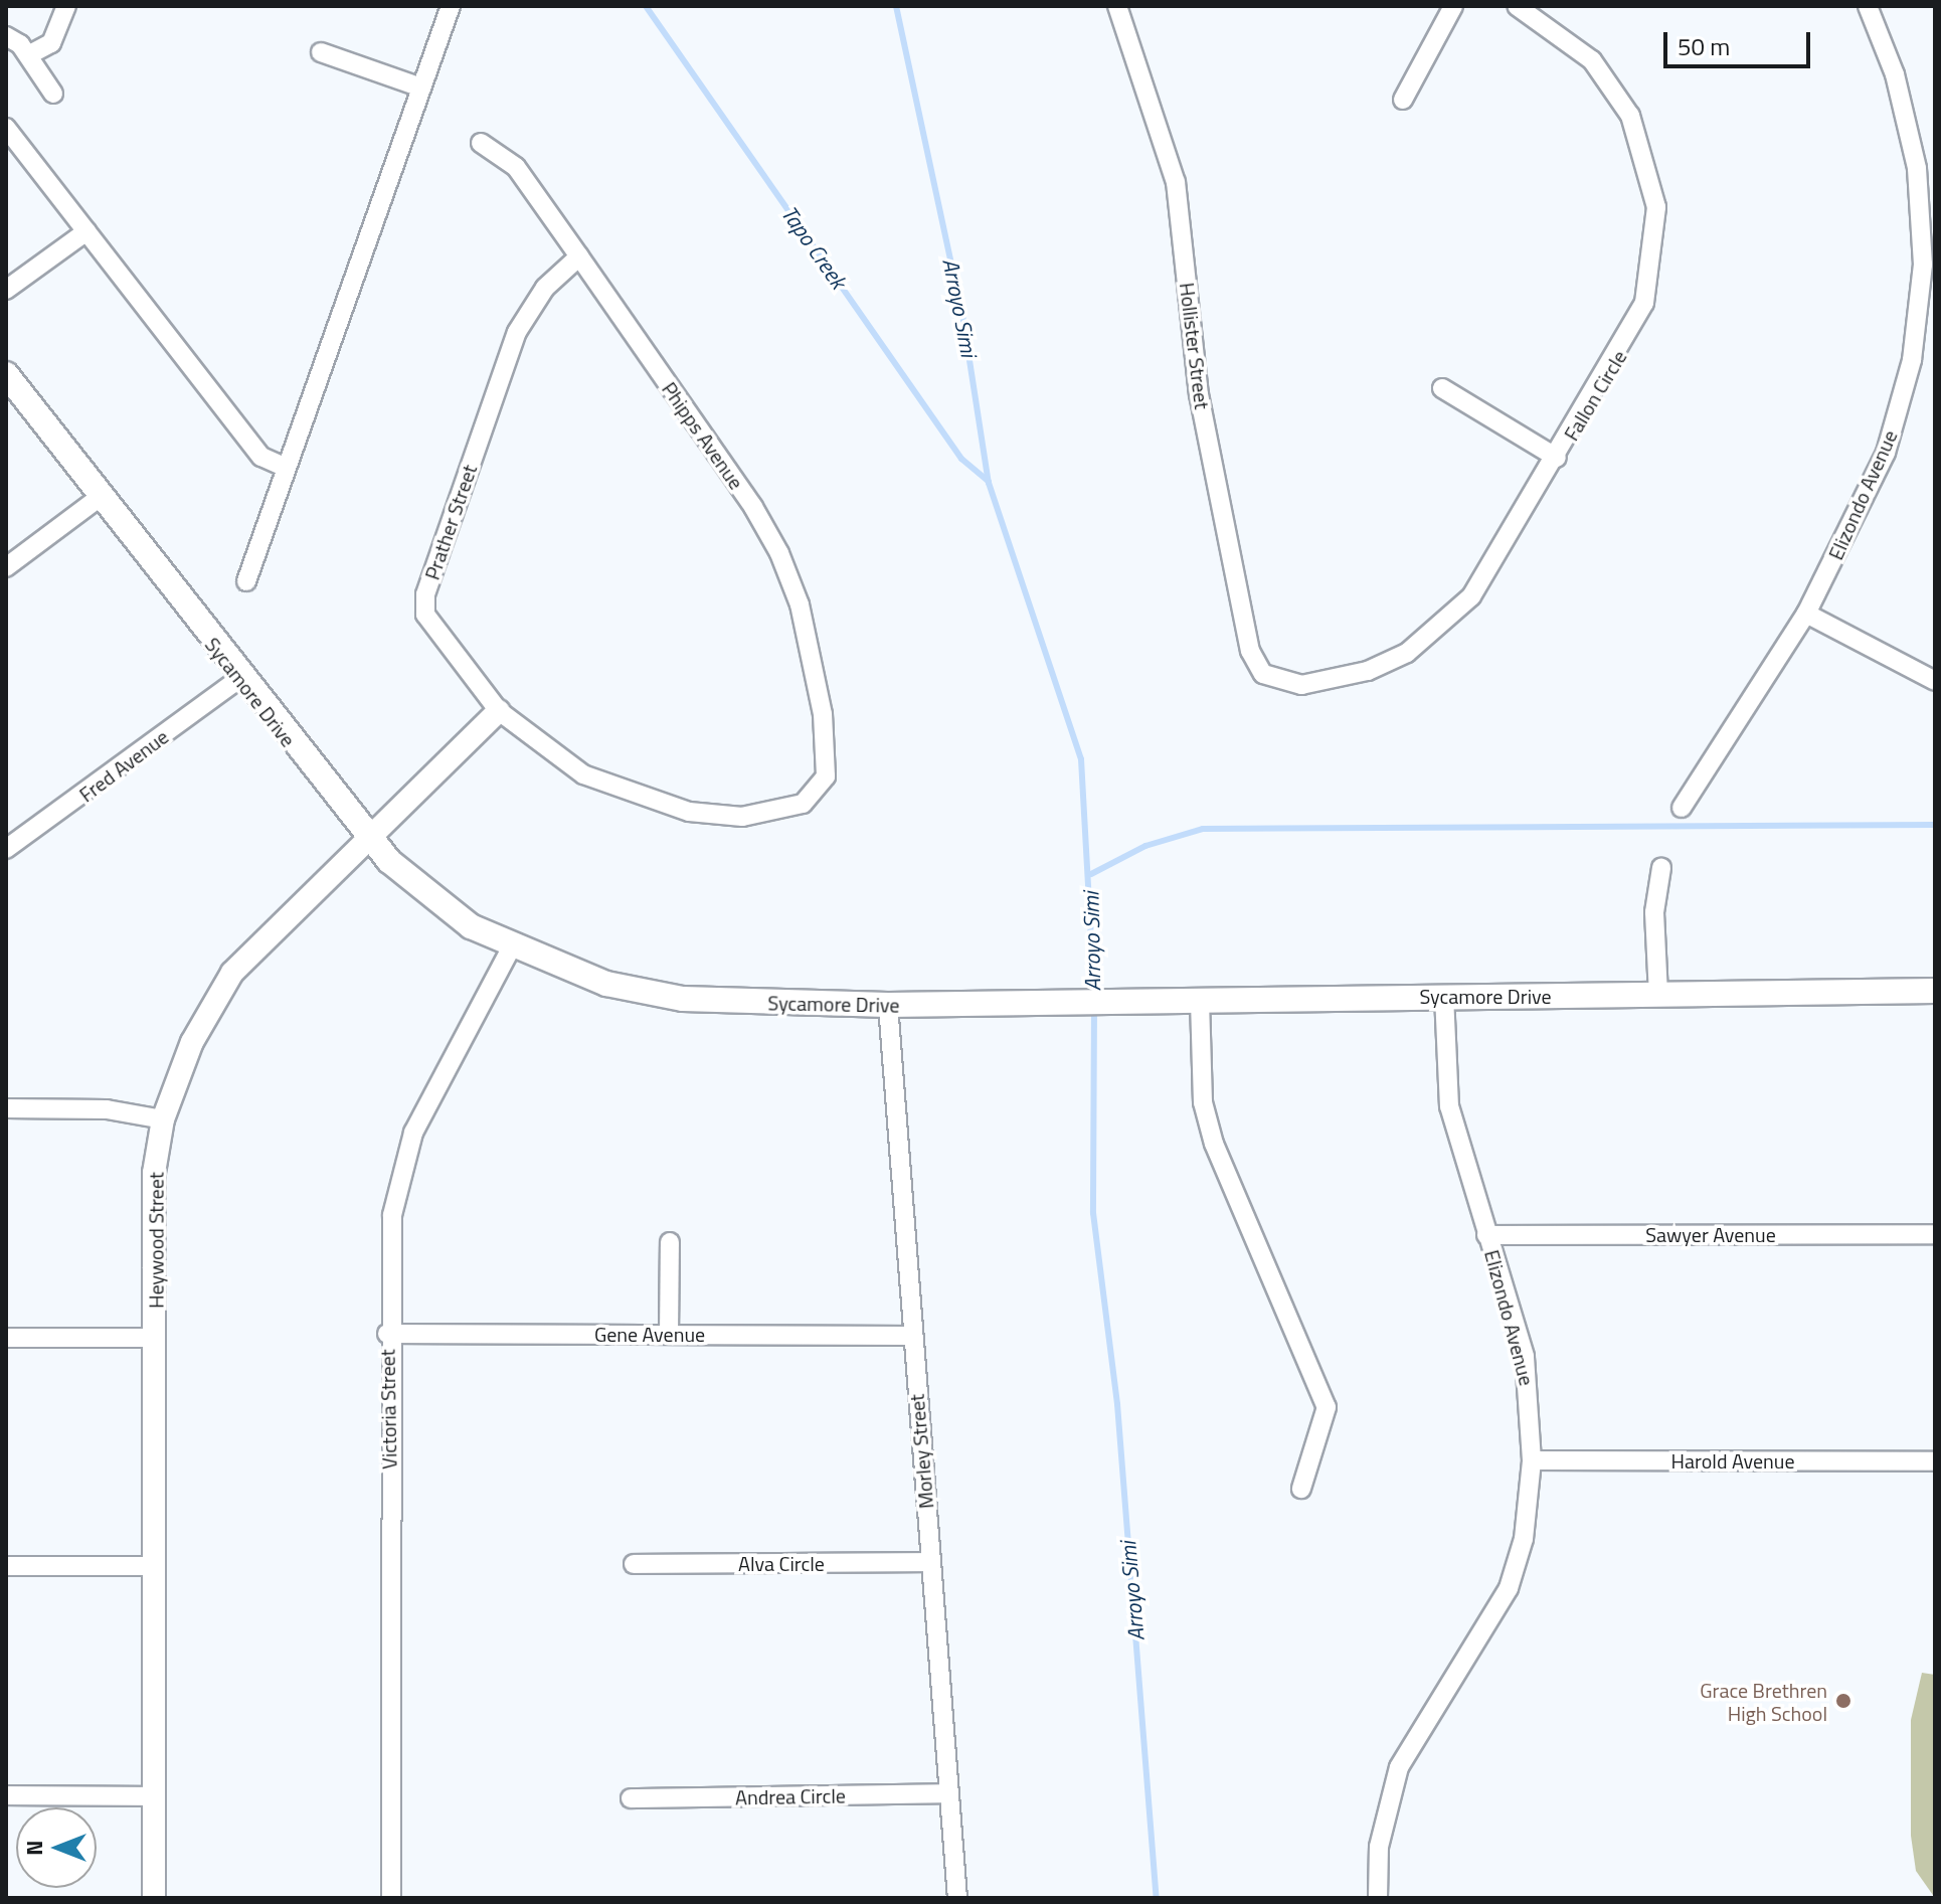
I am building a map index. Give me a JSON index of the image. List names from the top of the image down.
{
  "streets": {
    "main road": ["Sycamore Drive"],
    "street": [
      "Hollister Street",
      "Fallon Circle",
      "Phipps Avenue",
      "Elizondo Avenue",
      "Prather Street",
      "Fred Avenue",
      "Sawyer Avenue",
      "Heywood Street",
      "Gene Avenue",
      "Victoria Street",
      "Morley Street",
      "Harold Avenue",
      "Alva Circle",
      "Andrea Circle"
    ]
  },
  "crossings": [
    ["Hollister Street", "Fallon Circle"],
    ["Phipps Avenue", "Prather Street"],
    ["Elizondo Avenue", "Sycamore Drive"],
    ["Elizondo Avenue", "Sawyer Avenue"],
    ["Elizondo Avenue", "Harold Avenue"],
    ["Prather Street", "Heywood Street"],
    ["Sycamore Drive", "Fred Avenue"],
    ["Sycamore Drive", "Heywood Street"],
    ["Sycamore Drive", "Victoria Street"],
    ["Sycamore Drive", "Morley Street"],
    ["Gene Avenue", "Victoria Street"],
    ["Gene Avenue", "Morley Street"],
    ["Morley Street", "Alva Circle"],
    ["Morley Street", "Andrea Circle"]
  ],
  "water": ["Tapo Creek", "Arroyo Simi"],
  "places": ["Grace Brethren High School"],
  "scale_bar": "50 m",
  "north": "left"
}
